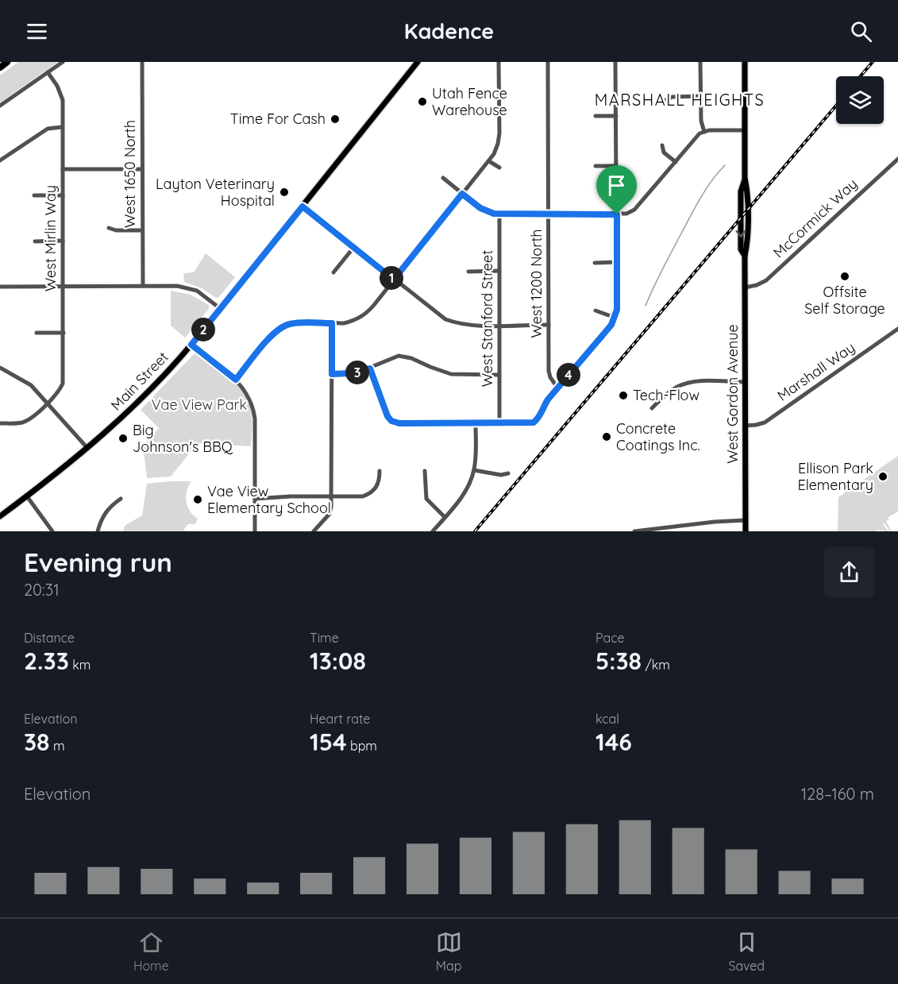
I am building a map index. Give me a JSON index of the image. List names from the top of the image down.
{
  "streets": {
    "main road": ["Main Street", "West Gordon Avenue"],
    "street": [
      "West 1650 North",
      "McCormick Way",
      "West Mirlin Way",
      "West 1200 North",
      "West Stanford Street",
      "Marshall Way"
    ]
  },
  "crossings": [
    ["McCormick Way", "West Gordon Avenue"],
    ["Marshall Way", "West Gordon Avenue"]
  ],
  "districts": ["MARSHALL HEIGHTS"],
  "parks": ["Vae View Park"],
  "places": [
    "Utah Fence Warehouse",
    "Time For Cash",
    "Layton Veterinary Hospital",
    "Offsite Self Storage",
    "Tech-Flow",
    "Concrete Coatings Inc.",
    "Big Johnson's BBQ",
    "Ellison Park Elementary",
    "Vae View Elementary School"
  ],
  "page": {
    "header": "Kadence",
    "pins": [
      "1",
      "2",
      "3",
      "4"
    ],
    "heading": ["Evening run", "20:31"],
    "stats": [
      ["Distance", "2.33 km"],
      ["Time", "13:08"],
      ["Pace", "5:38 /km"],
      ["Elevation", "38 m"],
      ["Heart rate", "154 bpm"],
      ["kcal", "146"]
    ],
    "chart": ["Elevation", "128–160 m"],
    "tabs": ["Home", "Map", "Saved"]
  }
}
